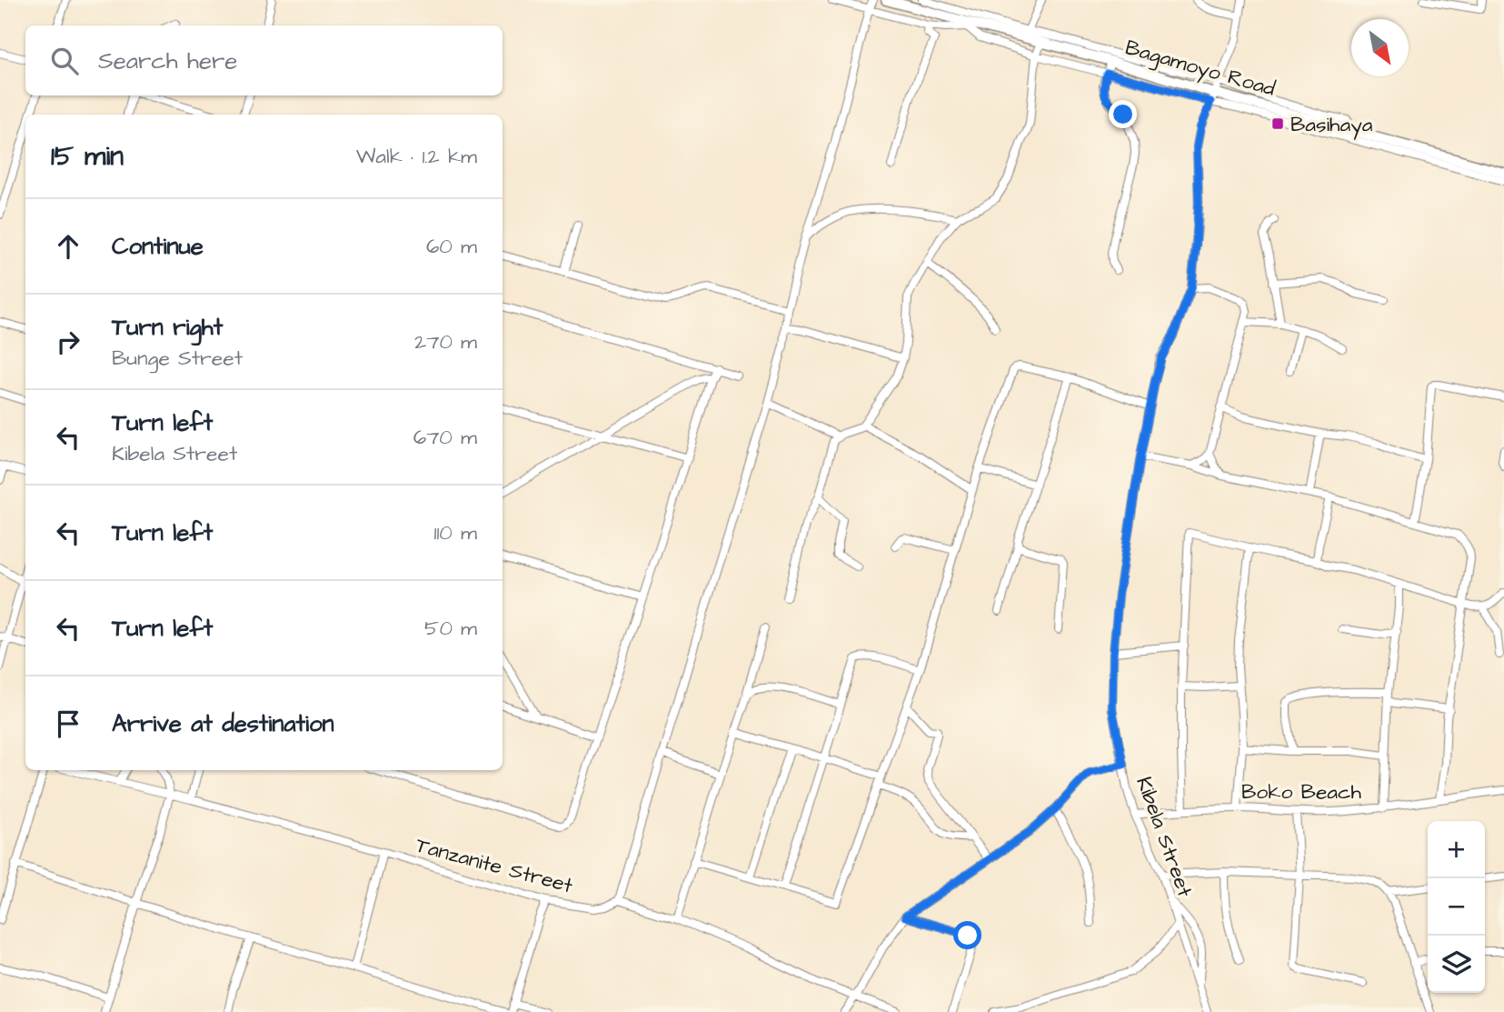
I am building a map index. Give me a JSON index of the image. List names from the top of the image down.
{
  "streets": {
    "highway": ["Bagamoyo Road"],
    "street": ["Boko Beach", "Kibela Street", "Tanzanite Street"]
  },
  "crossings": [
    ["Bagamoyo Road", "Kibela Street"],
    ["Boko Beach", "Kibela Street"]
  ],
  "places": {
    "transit": ["Basihaya"]
  },
  "north": "bottom right",
  "page": {
    "search": "Search here",
    "heading": ["15 min", "Walk · 1.2 km"],
    "list": [
      ["Continue", "60 m"],
      ["Turn right", "Bunge Street", "270 m"],
      ["Turn left", "Kibela Street", "670 m"],
      ["Turn left", "110 m"],
      ["Turn left", "50 m"],
      "Arrive at destination"
    ],
    "map_buttons": ["+", "−"]
  }
}
